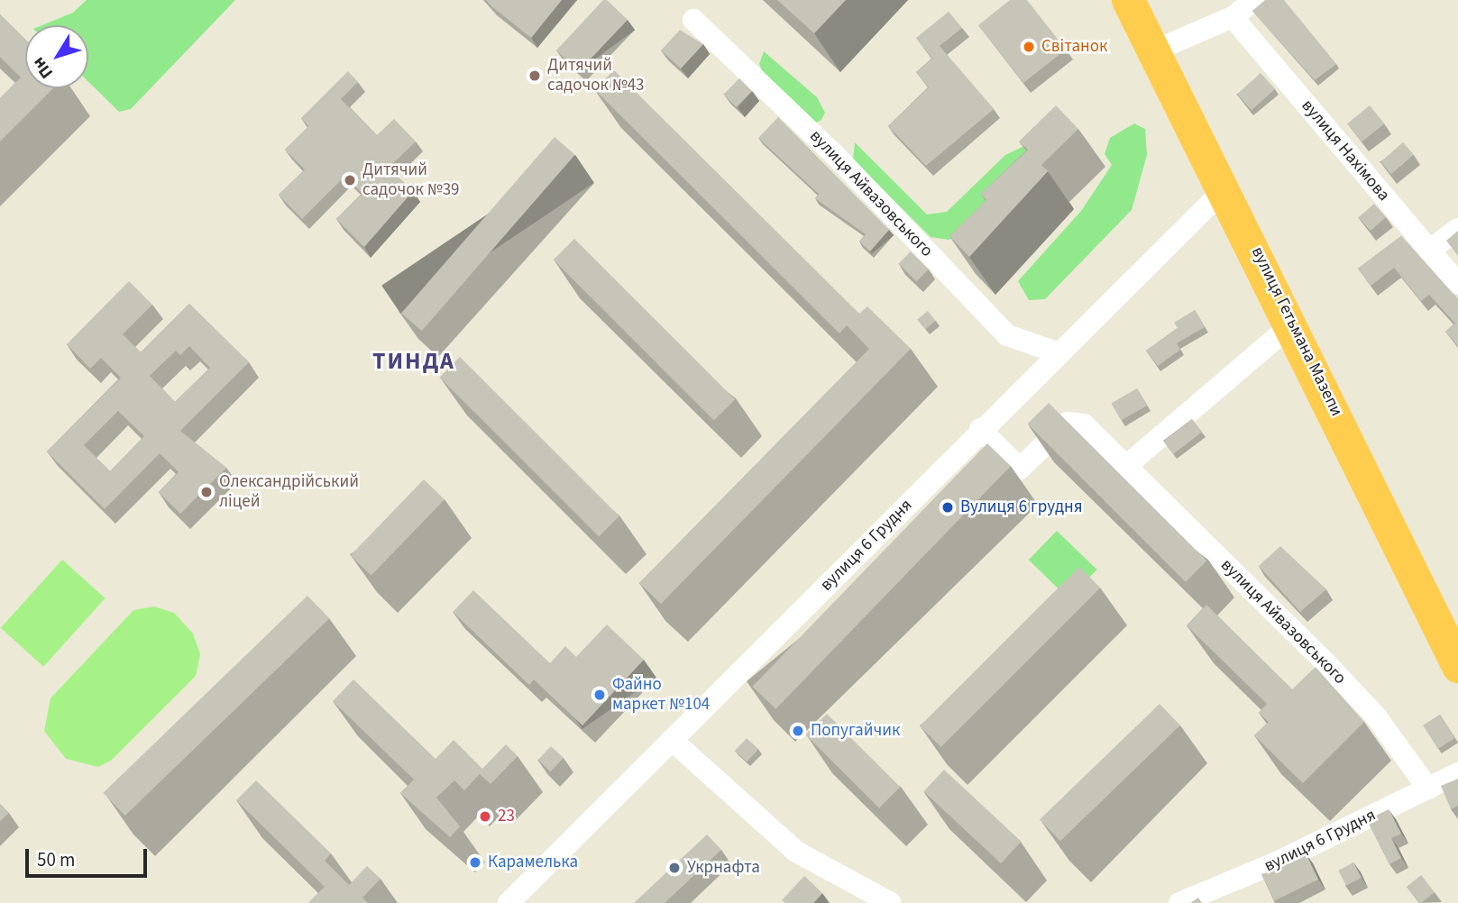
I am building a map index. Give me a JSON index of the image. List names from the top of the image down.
{
  "streets": {
    "highway": ["вулиця Гетьмана Мазепи"],
    "street": ["вулиця Нахімова", "вулиця Айвазовського", "вулиця 6 Грудня"]
  },
  "crossings": [
    ["вулиця Айвазовського", "вулиця 6 Грудня"],
    ["вулиця Гетьмана Мазепи", "вулиця 6 Грудня"]
  ],
  "districts": ["ТИНДА"],
  "places": [
    "Світанок",
    "Дитячий садочок №43",
    "Дитячий садочок №39",
    "Олександрійський ліцей",
    "Вулиця 6 грудня",
    "Файно маркет №104",
    "Попугайчик",
    "23",
    "Карамелька",
    "Укрнафта"
  ],
  "scale_bar": "50 m",
  "north": "bottom left"
}
